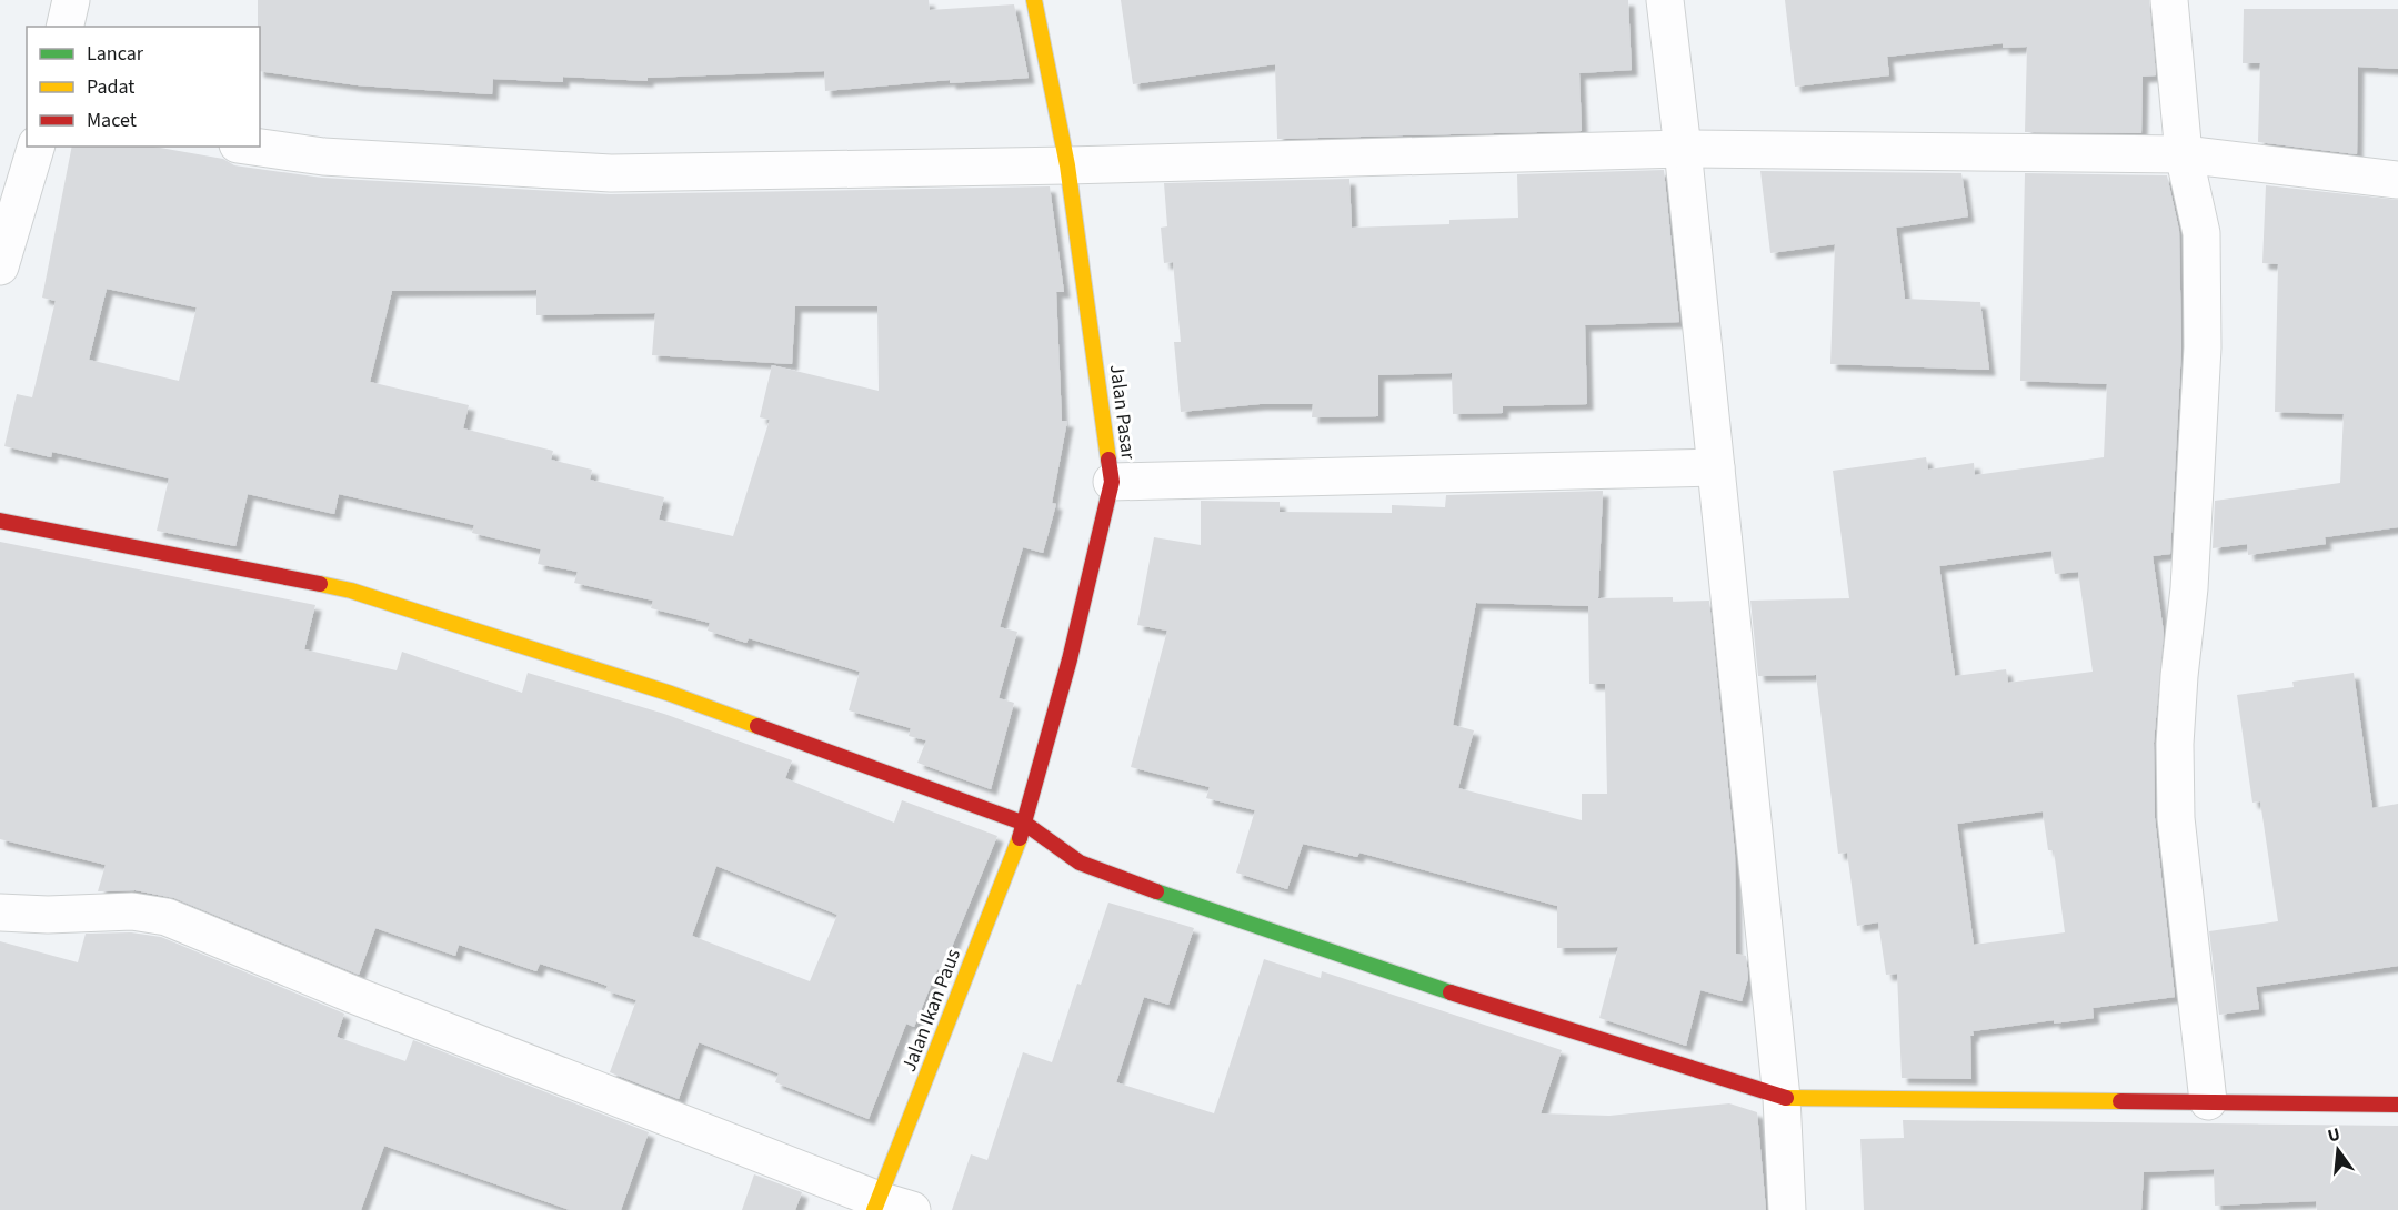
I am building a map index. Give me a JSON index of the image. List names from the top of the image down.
{
  "streets": {
    "street": ["Jalan Pasar", "Jalan Ikan Paus"]
  },
  "crossings": [
    ["Jalan Pasar", "Jalan Ikan Paus"]
  ],
  "legend": ["Lancar", "Padat", "Macet"],
  "north": "top"
}
